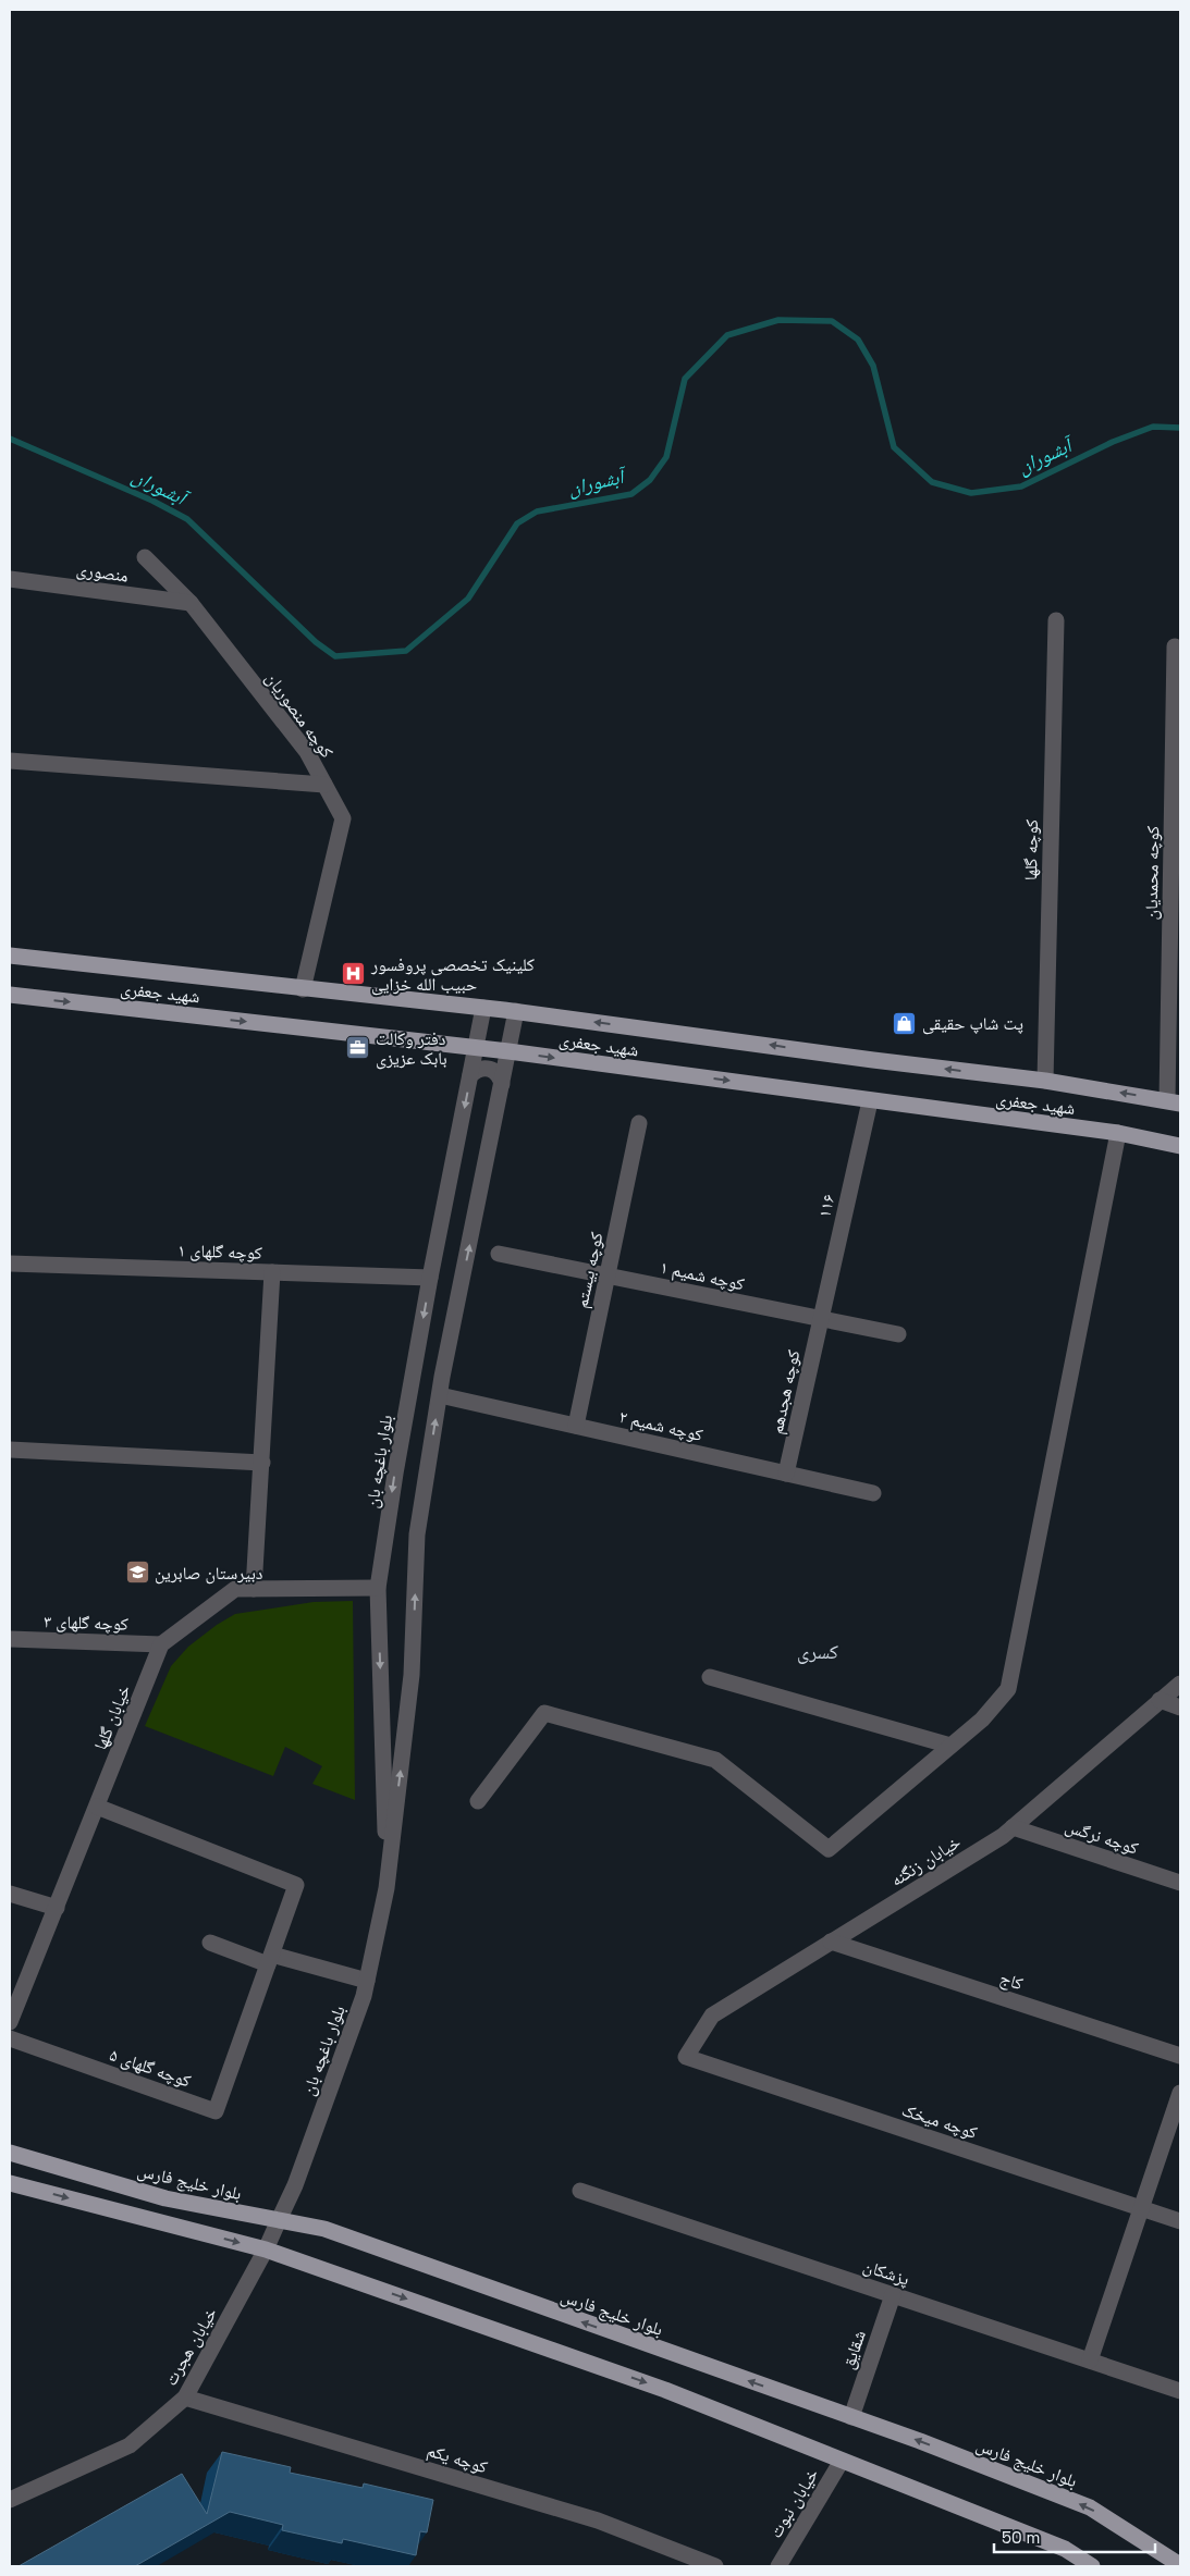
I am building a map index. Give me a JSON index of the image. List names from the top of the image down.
{
  "streets": {
    "main road": ["شهید جعفری", "بلوار خلیج فارس"],
    "street": [
      "منصوری",
      "کوچه منصوریان",
      "کوچه گلها",
      "کوچه محمدیان",
      "۱۱۶",
      "کوچه گلهای ۱",
      "کوچه بیستم",
      "کوچه شمیم ۱",
      "کوچه هجدهم",
      "کوچه شمیم ۲",
      "بلوار باغچه بان",
      "کوچه گلهای ۳",
      "خیابان گلها",
      "کوچه نرگس",
      "خیابان زنگنه",
      "کاج",
      "کوچه گلهای ۵",
      "کوچه میخک",
      "پزشکان",
      "خیابان هجرت",
      "شقایق",
      "کوچه یکم",
      "خیابان نبوت"
    ]
  },
  "crossings": [
    ["منصوری", "کوچه منصوریان"],
    ["کوچه منصوریان", "شهید جعفری"],
    ["کوچه گلها", "شهید جعفری"],
    ["کوچه محمدیان", "شهید جعفری"],
    ["شهید جعفری", "۱۱۶"],
    ["شهید جعفری", "بلوار باغچه بان"],
    ["۱۱۶", "کوچه شمیم ۱"],
    ["۱۱۶", "کوچه هجدهم"],
    ["کوچه گلهای ۱", "بلوار باغچه بان"],
    ["کوچه بیستم", "کوچه شمیم ۱"],
    ["کوچه بیستم", "کوچه شمیم ۲"],
    ["کوچه شمیم ۱", "کوچه هجدهم"],
    ["کوچه هجدهم", "کوچه شمیم ۲"],
    ["کوچه شمیم ۲", "بلوار باغچه بان"],
    ["بلوار باغچه بان", "بلوار خلیج فارس"],
    ["بلوار باغچه بان", "خیابان هجرت"],
    ["کوچه گلهای ۳", "خیابان گلها"],
    ["کوچه نرگس", "خیابان زنگنه"],
    ["خیابان زنگنه", "کاج"],
    ["خیابان زنگنه", "کوچه میخک"],
    ["بلوار خلیج فارس", "شقایق"],
    ["پزشکان", "شقایق"],
    ["خیابان هجرت", "کوچه یکم"]
  ],
  "districts": ["کسری"],
  "water": ["آبشوران"],
  "places": {
    "hospital": ["کلینیک تخصصی پروفسور حبیب الله خزایی"],
    "shop": ["پت شاپ حقیقی"],
    "office": ["دفتر وکالت بابک عزیزی"],
    "school or university": ["دبیرستان صابرین"]
  },
  "scale_bar": "50 m"
}
